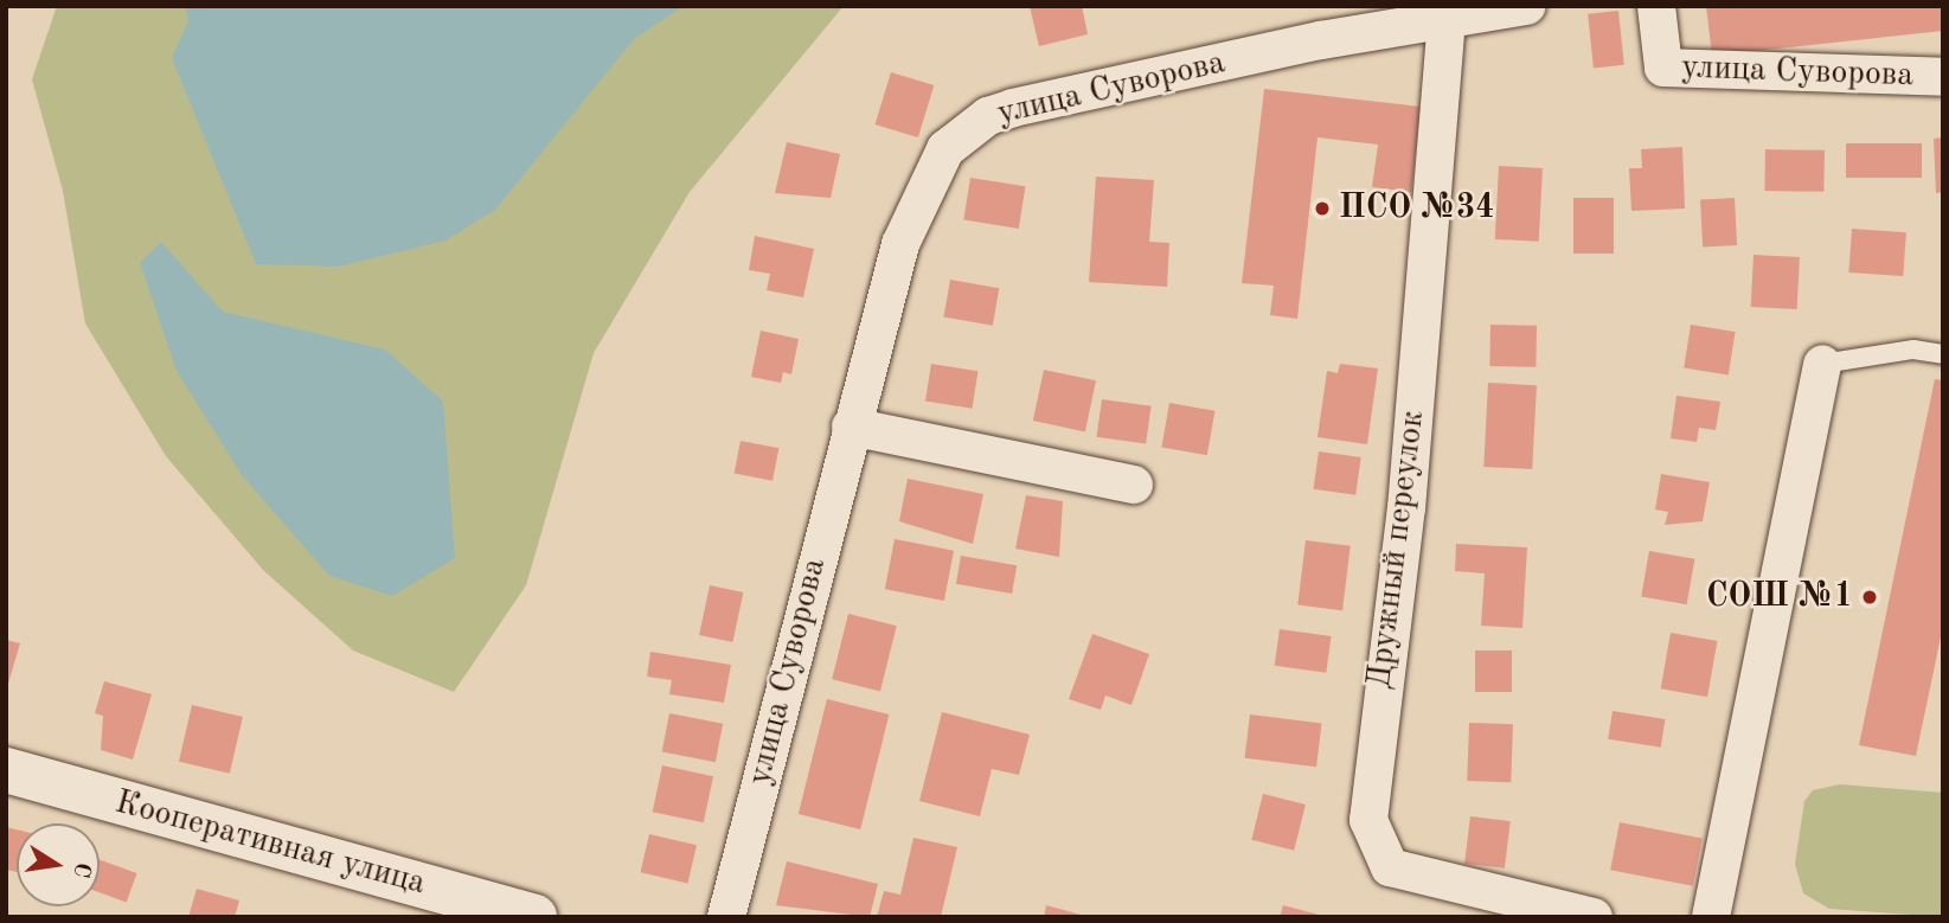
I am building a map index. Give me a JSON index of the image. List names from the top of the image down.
{
  "streets": {
    "street": ["улица Суворова", "Дружный переулок", "Кооперативная улица"]
  },
  "crossings": [
    ["улица Суворова", "Дружный переулок"]
  ],
  "places": ["ПСО №34", "СОШ №1"],
  "north": "right"
}
